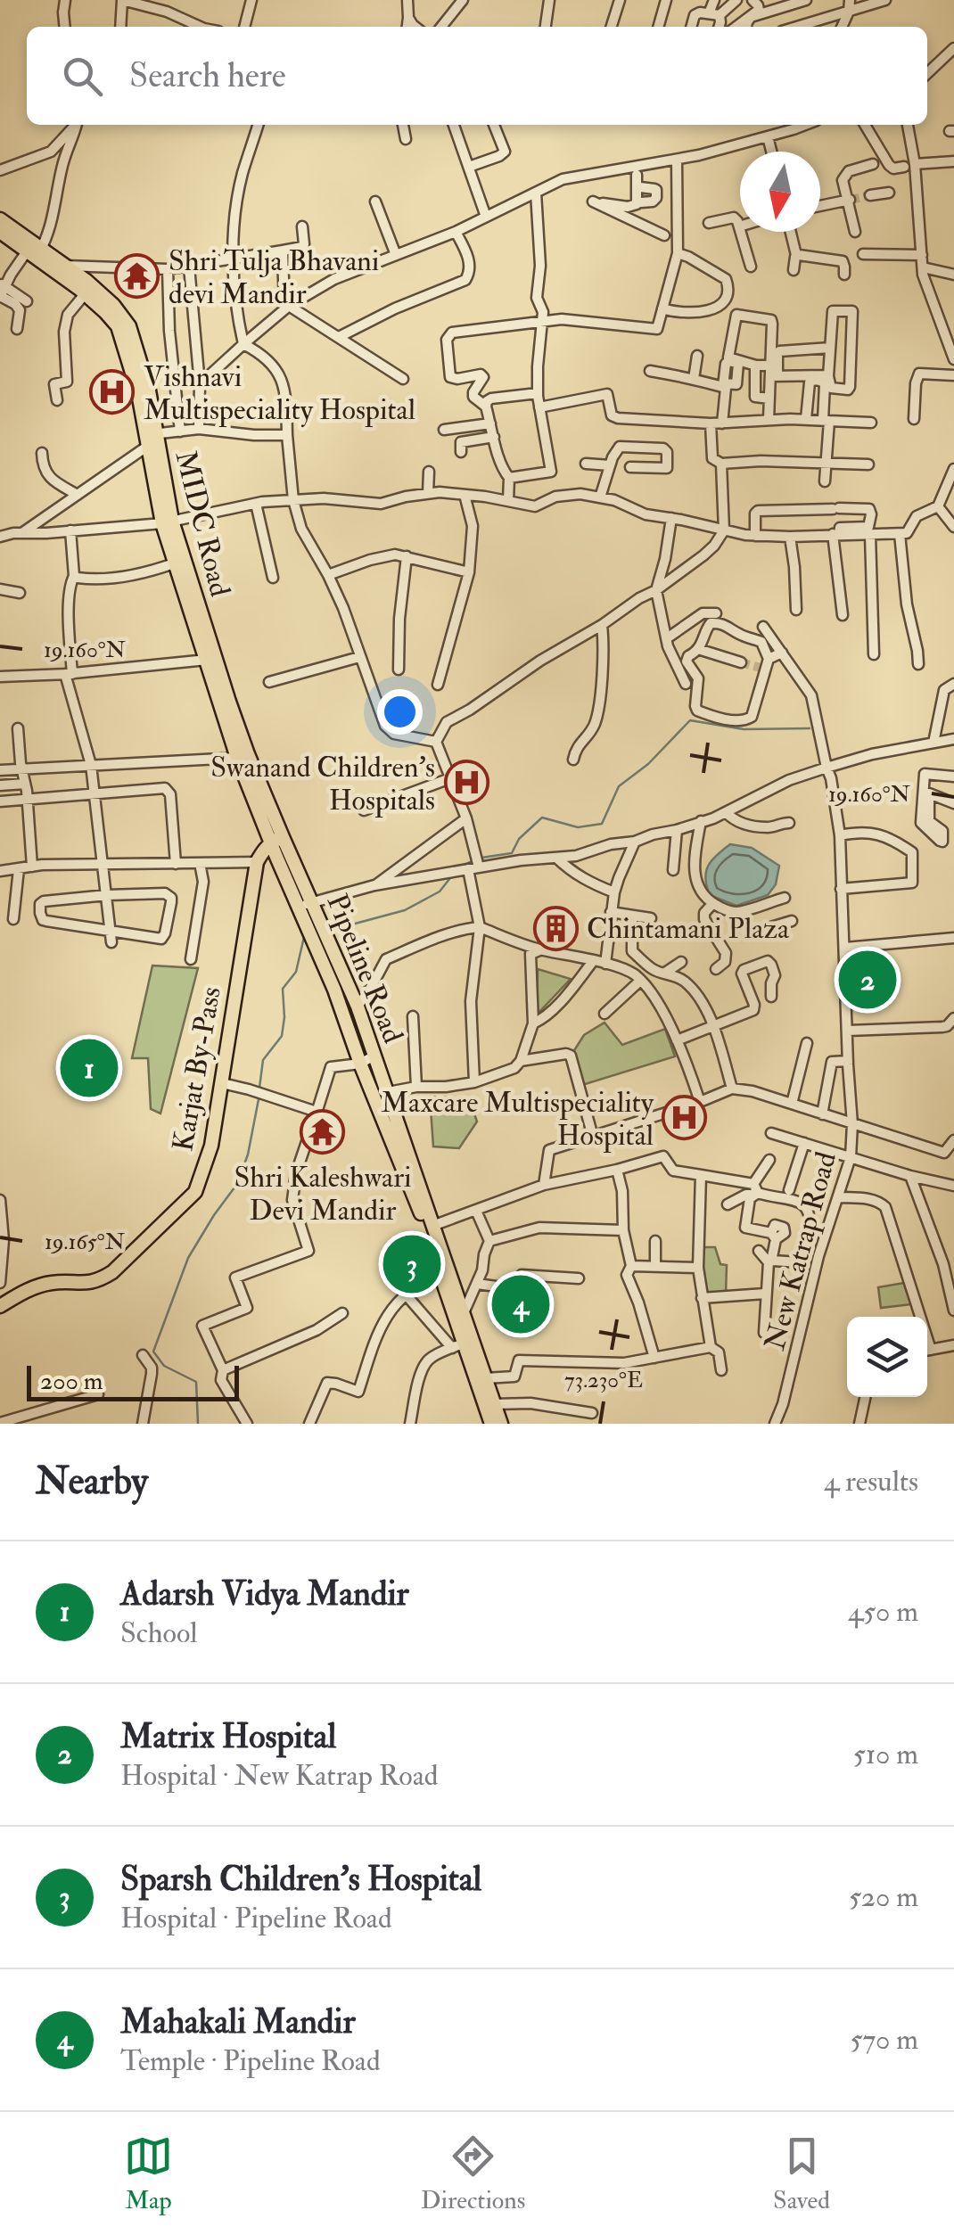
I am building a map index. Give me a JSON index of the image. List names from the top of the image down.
{
  "streets": {
    "main road": ["MIDC Road", "Pipeline Road", "Karjat By-Pass"],
    "street": ["New Katrap Road"]
  },
  "crossings": [
    ["MIDC Road", "Pipeline Road"],
    ["MIDC Road", "Karjat By-Pass"],
    ["Pipeline Road", "Karjat By-Pass"]
  ],
  "places": {
    "temple": ["Shri Tulja Bhavani devi Mandir", "Shri Kaleshwari Devi Mandir"],
    "hospital": ["Vishnavi Multispeciality Hospital", "Swanand Children's Hospitals", "Maxcare Multispeciality Hospital"],
    "building": ["Chintamani Plaza"]
  },
  "scale_bar": "200 m",
  "north": "bottom",
  "page": {
    "search": "Search here",
    "pins": [
      "2",
      "1",
      "3",
      "4"
    ],
    "scale": "200 m",
    "heading": ["Nearby", "4 results"],
    "list": [
      {
        "mark": "1",
        "name": "Adarsh Vidya Mandir",
        "note": "School",
        "value": "450 m"
      },
      {
        "mark": "2",
        "name": "Matrix Hospital",
        "note": "Hospital · New Katrap Road",
        "value": "510 m"
      },
      {
        "mark": "3",
        "name": "Sparsh Children's Hospital",
        "note": "Hospital · Pipeline Road",
        "value": "520 m"
      },
      {
        "mark": "4",
        "name": "Mahakali Mandir",
        "note": "Temple · Pipeline Road",
        "value": "570 m"
      }
    ],
    "nav": ["Map", "Directions", "Saved"]
  },
  "coordinates": ["19.160°N", "19.165°N", "73.230°E"]
}
